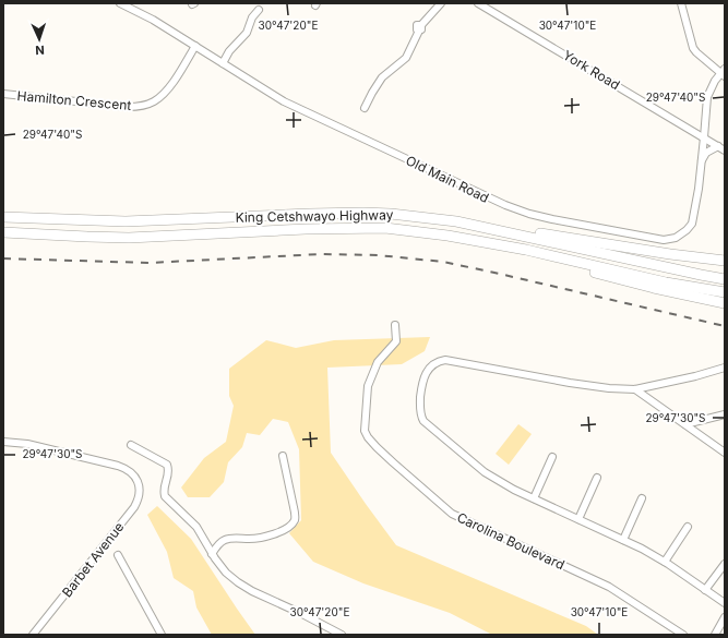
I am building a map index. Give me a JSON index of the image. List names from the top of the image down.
{
  "streets": {
    "highway": ["King Cetshwayo Highway"],
    "street": [
      "York Road",
      "Hamilton Crescent",
      "Old Main Road",
      "Carolina Boulevard",
      "Barbet Avenue"
    ]
  },
  "crossings": [
    ["York Road", "Old Main Road"],
    ["Hamilton Crescent", "Old Main Road"]
  ],
  "north": "bottom",
  "coordinates": [
    "30°47'20\"E",
    "30°47'10\"E",
    "29°47'40\"S",
    "29°47'30\"S"
  ]
}
